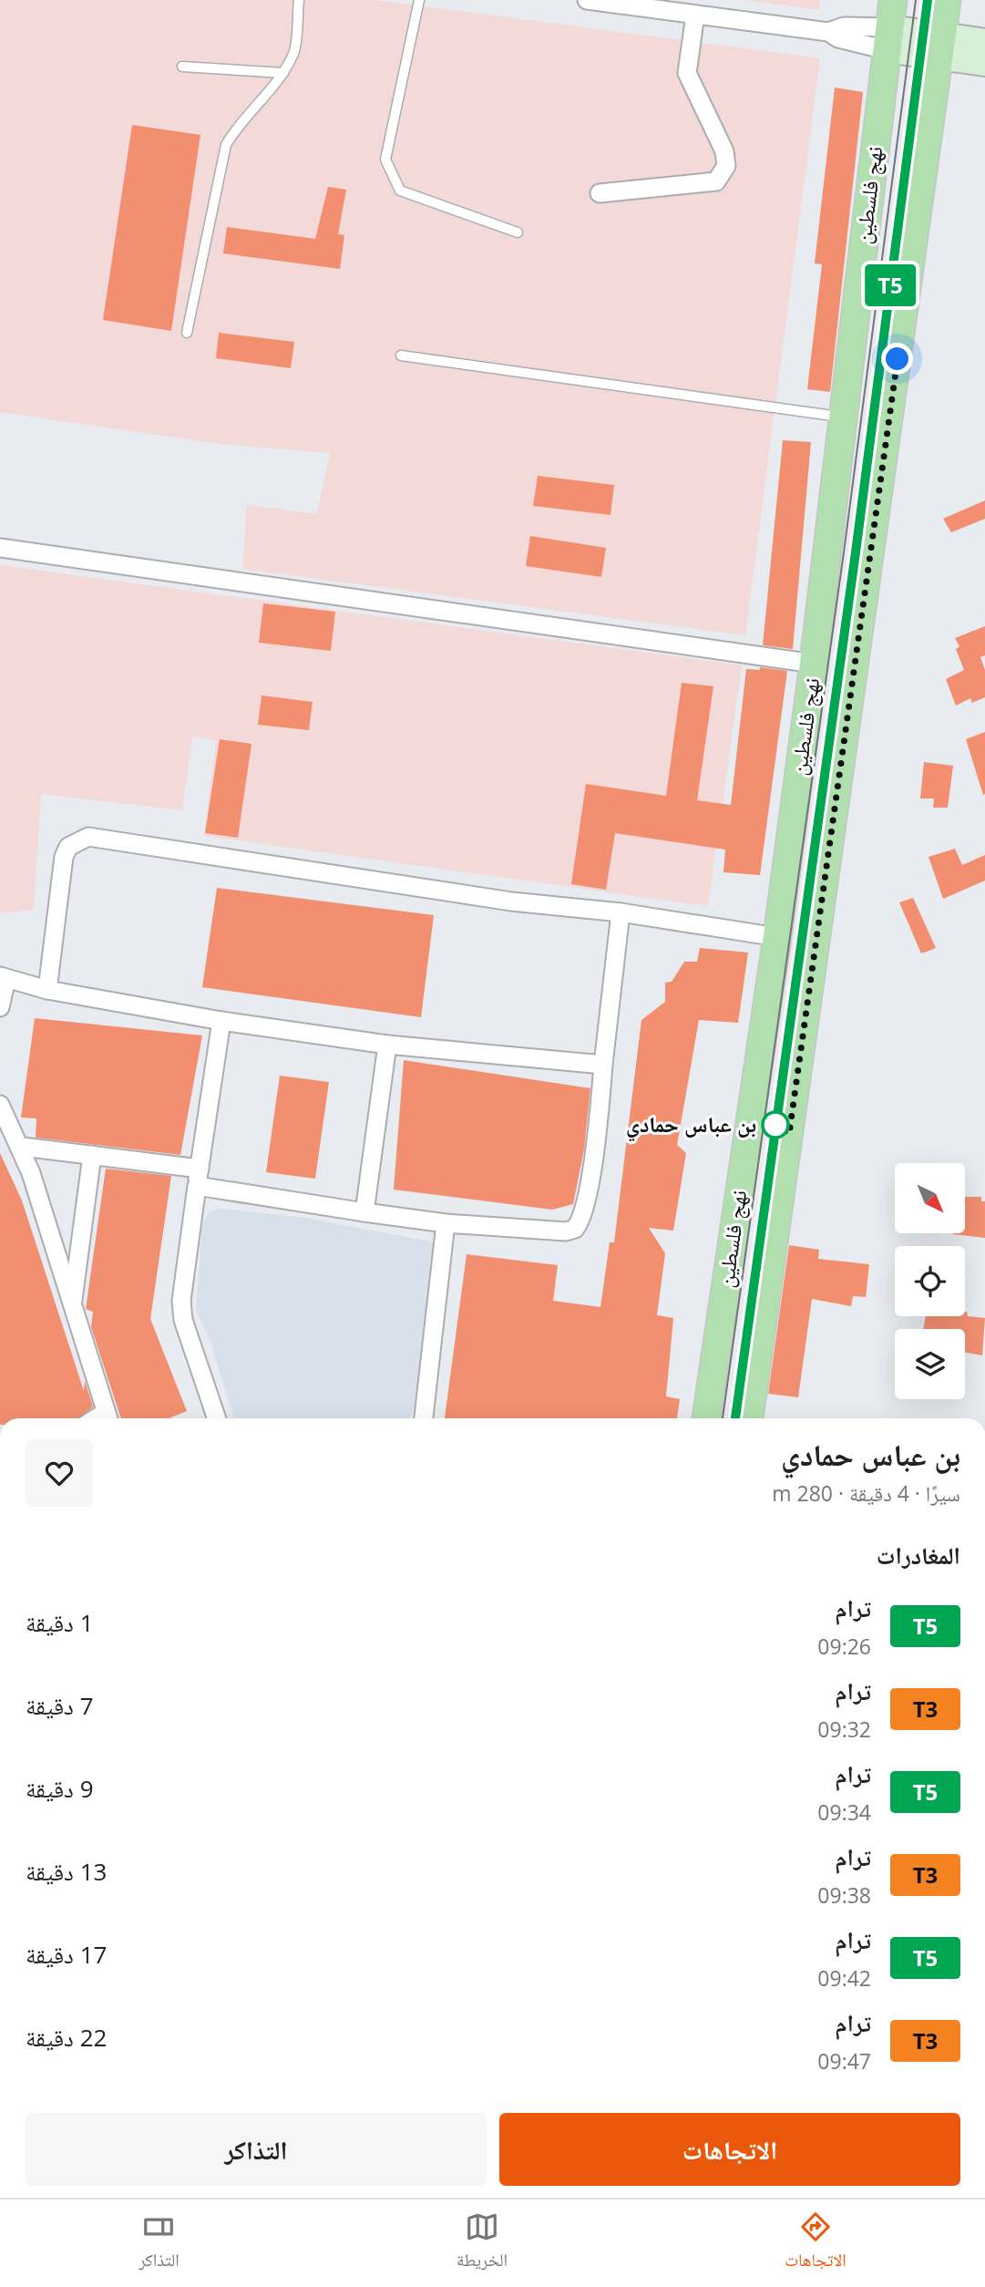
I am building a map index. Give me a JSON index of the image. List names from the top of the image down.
{
  "streets": {
    "main road": ["نهج فلسطين"]
  },
  "places": ["بن عباس حمادي"],
  "lines": ["tram line T5"],
  "north": "bottom right",
  "page": {
    "on_map": "T5",
    "heading": [
      ["بن عباس حمادي", "سيرًا · 4 دقيقة · 280 m"],
      "المغادرات"
    ],
    "list": [
      {
        "mark": "T5",
        "name": "ترام",
        "note": "09:26",
        "value": "1 دقيقة"
      },
      {
        "mark": "T3",
        "name": "ترام",
        "note": "09:32",
        "value": "7 دقيقة"
      },
      {
        "mark": "T5",
        "name": "ترام",
        "note": "09:34",
        "value": "9 دقيقة"
      },
      {
        "mark": "T3",
        "name": "ترام",
        "note": "09:38",
        "value": "13 دقيقة"
      },
      {
        "mark": "T5",
        "name": "ترام",
        "note": "09:42",
        "value": "17 دقيقة"
      },
      {
        "mark": "T3",
        "name": "ترام",
        "note": "09:47",
        "value": "22 دقيقة"
      }
    ],
    "buttons": ["الاتجاهات", "التذاكر"],
    "tabs": ["الاتجاهات", "الخريطة", "التذاكر"]
  }
}
